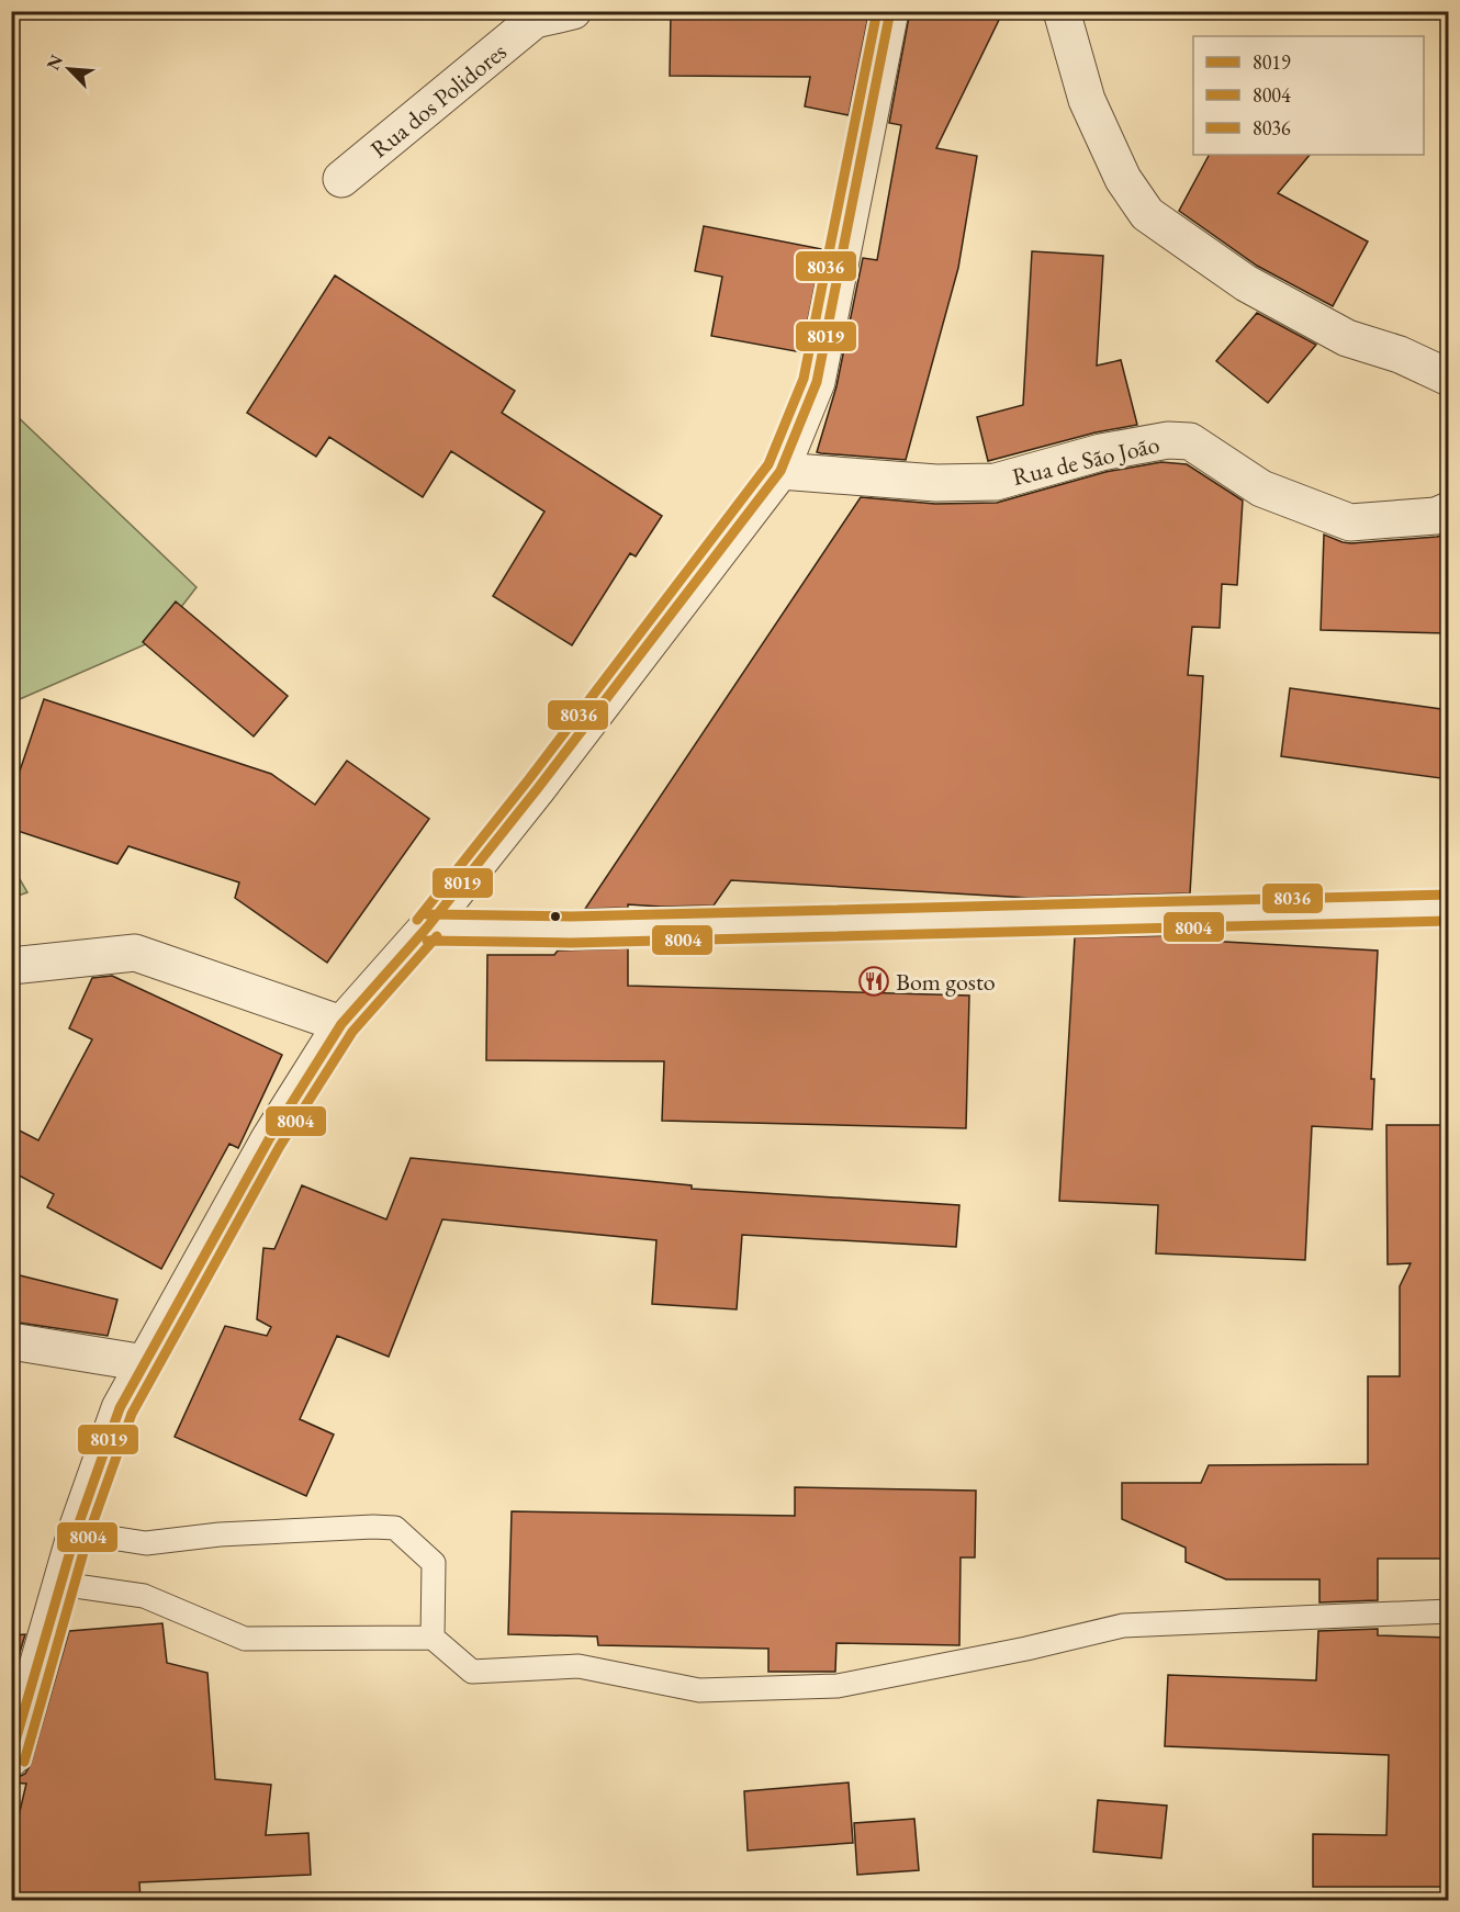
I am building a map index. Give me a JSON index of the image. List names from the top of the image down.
{
  "streets": {
    "street": ["Rua dos Polidores", "Rua de São João"]
  },
  "places": {
    "restaurant": ["Bom gosto"]
  },
  "lines": ["transit line 8019", "transit line 8036", "transit line 8004"],
  "legend": ["8019", "8004", "8036"],
  "north": "top left"
}
